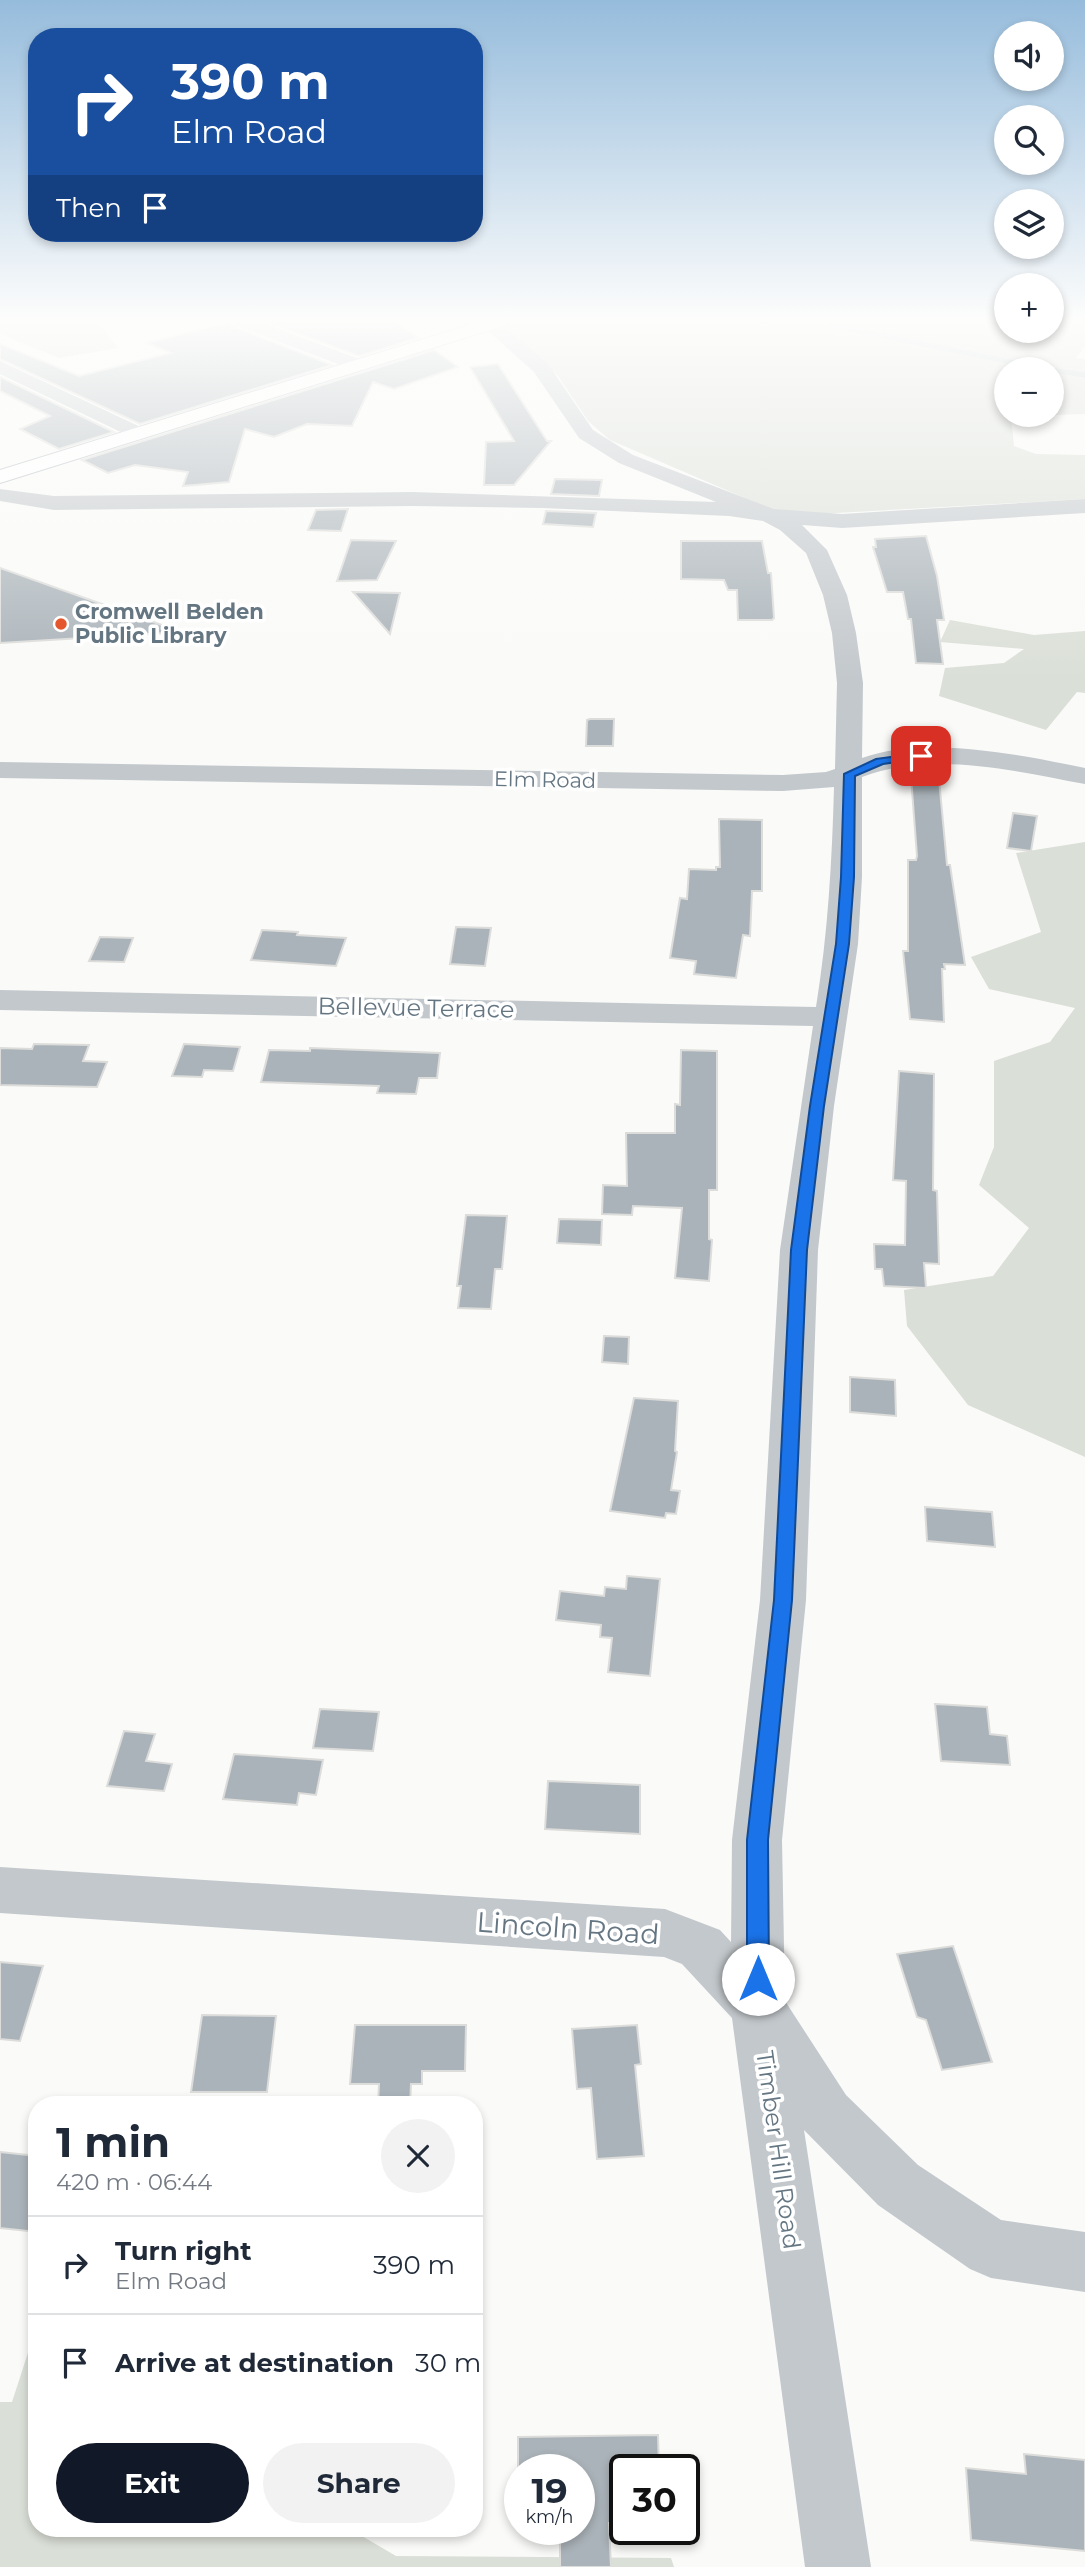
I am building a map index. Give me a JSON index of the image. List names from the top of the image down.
{
  "streets": {
    "street": [
      "Elm Road",
      "Bellevue Terrace",
      "Lincoln Road",
      "Timber Hill Road"
    ]
  },
  "crossings": [
    ["Elm Road", "Timber Hill Road"],
    ["Bellevue Terrace", "Timber Hill Road"],
    ["Lincoln Road", "Timber Hill Road"]
  ],
  "places": ["Cromwell Belden Public Library"],
  "page": {
    "map_buttons": ["+", "−"],
    "turn": ["390 m", "Elm Road"],
    "then": "Then",
    "heading": ["1 min", "420 m · 06:44"],
    "list": [
      {
        "name": "Turn right",
        "note": "Elm Road",
        "value": "390 m"
      },
      {
        "name": "Arrive at destination",
        "value": "30 m"
      }
    ],
    "buttons": ["Exit", "Share"],
    "speed": "19 km/h",
    "limit": "30"
  }
}
